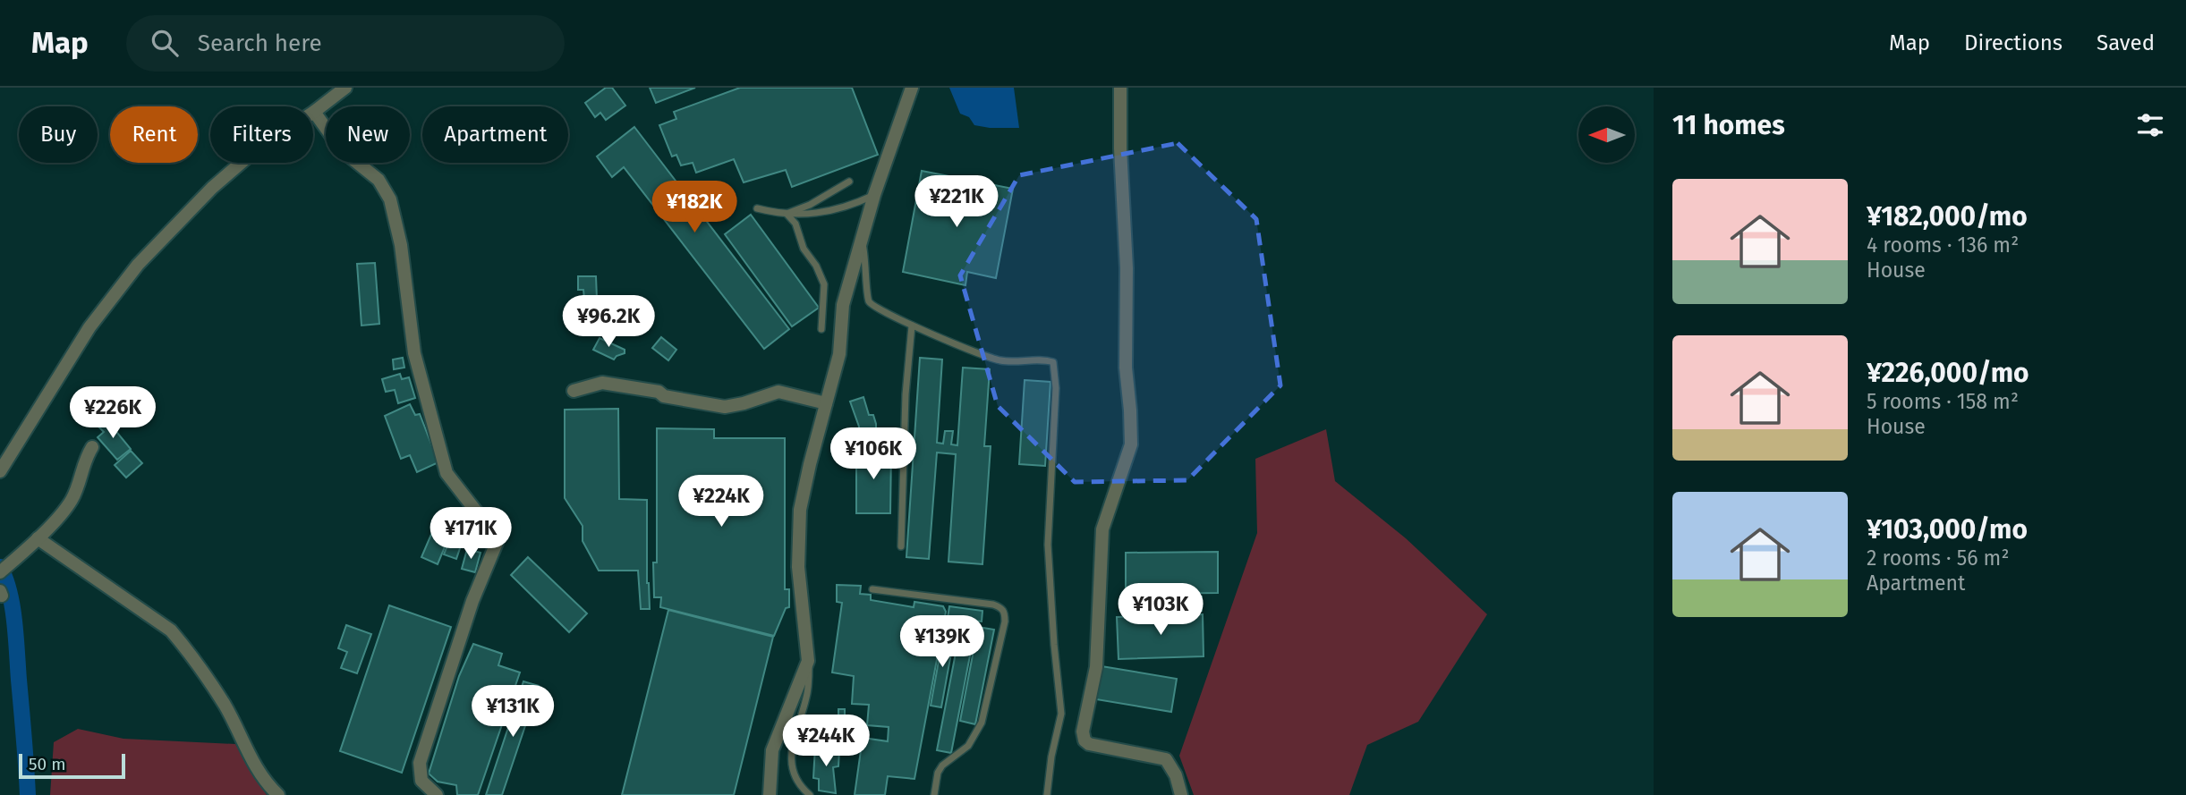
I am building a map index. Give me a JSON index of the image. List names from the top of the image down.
{
  "scale_bar": "50 m",
  "north": "left",
  "page": {
    "header": "Map",
    "search": "Search here",
    "nav": ["Map", "Directions", "Saved"],
    "heading": "11 homes",
    "chip": [
      "Buy",
      "Rent",
      "Filters",
      "New",
      "Apartment"
    ],
    "list": [
      {
        "name": "¥182,000/mo",
        "note": "4 rooms · 136 m² · House"
      },
      {
        "name": "¥226,000/mo",
        "note": "5 rooms · 158 m² · House"
      },
      {
        "name": "¥103,000/mo",
        "note": "2 rooms · 56 m² · Apartment"
      }
    ],
    "price": [
      "¥221K",
      "¥182K",
      "¥96.2K",
      "¥226K",
      "¥106K",
      "¥224K",
      "¥171K",
      "¥103K",
      "¥139K",
      "¥131K",
      "¥244K"
    ],
    "scale": "50 m"
  }
}
